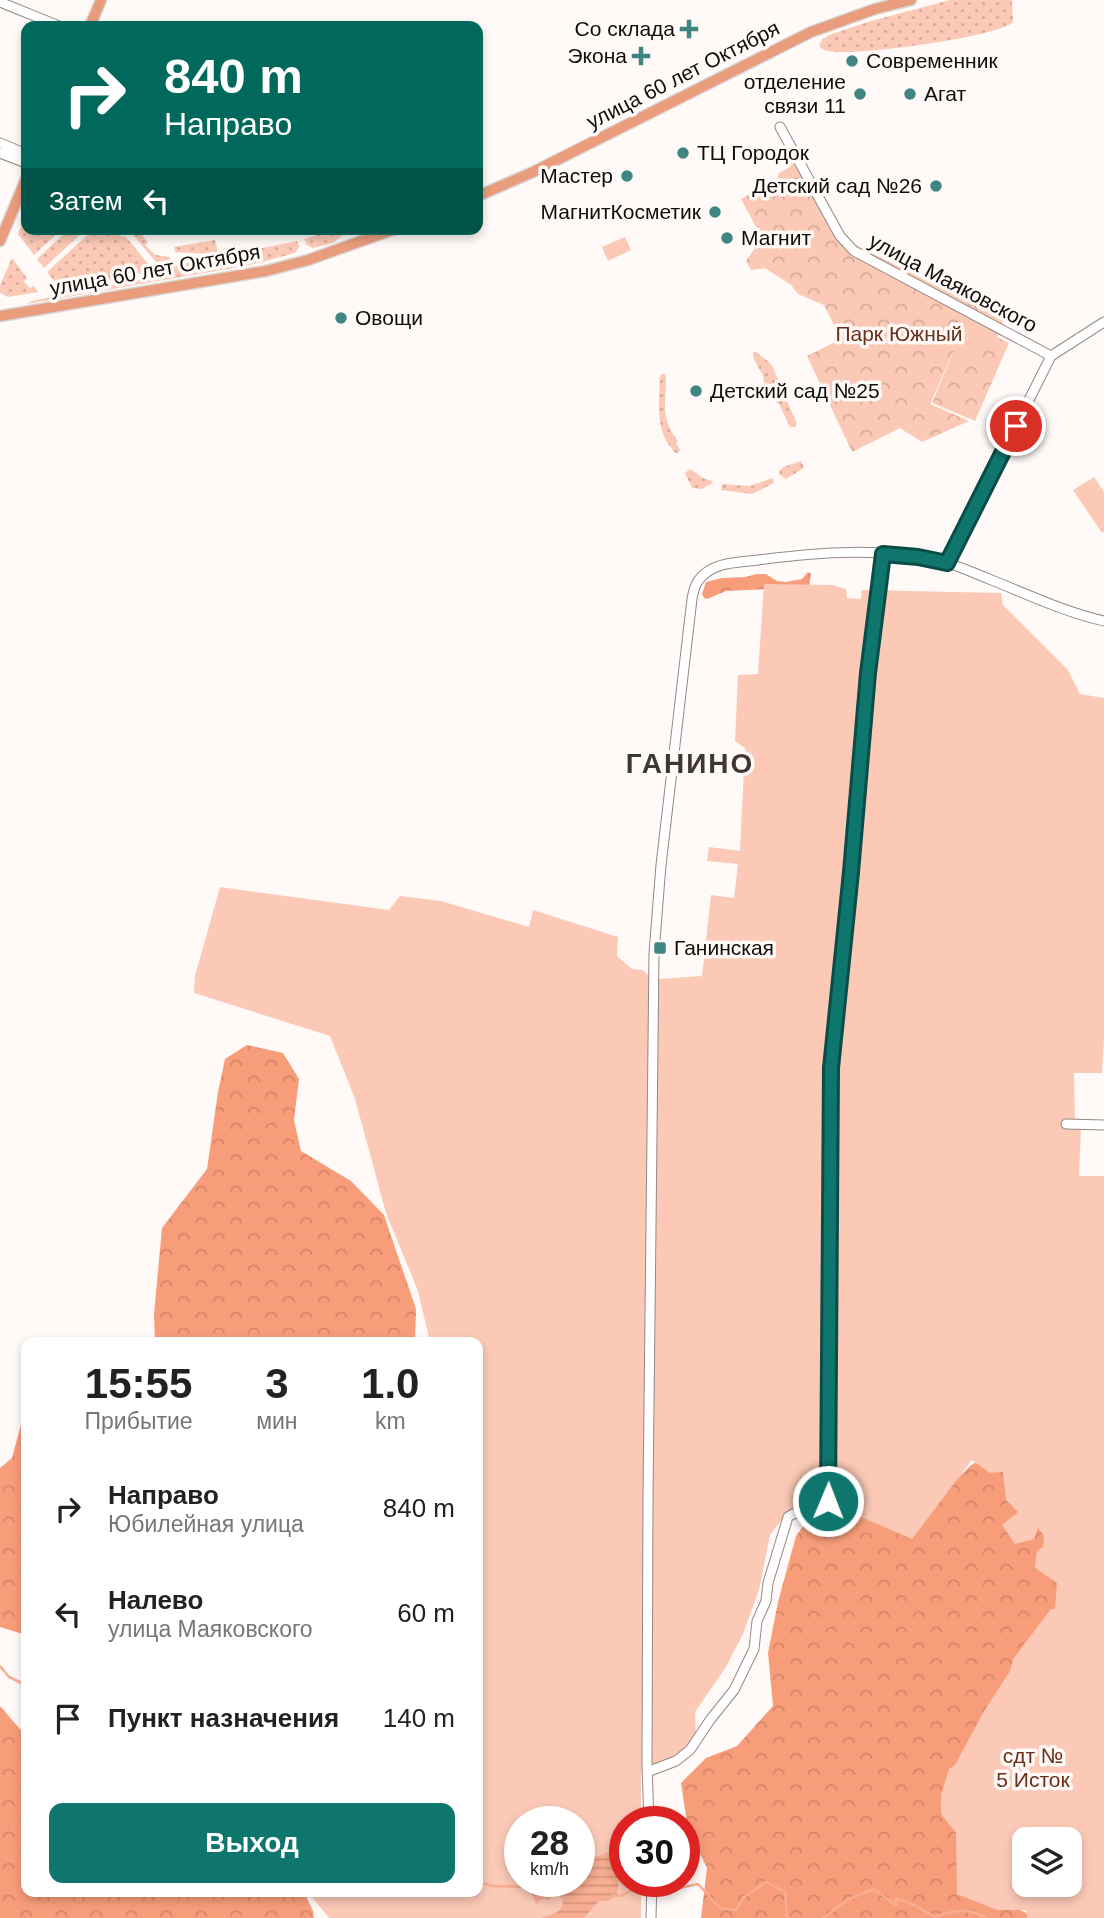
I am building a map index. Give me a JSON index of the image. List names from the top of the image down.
{
  "streets": {
    "main road": ["улица 60 лет Октября"],
    "street": ["улица Маяковского"]
  },
  "districts": ["ГАНИНО"],
  "parks": ["Парк Южный", "сдт № 5 Исток"],
  "places": {
    "health": ["Со склада", "Экона"],
    "other": [
      "Современник",
      "отделение связи 11",
      "Агат",
      "ТЦ Городок",
      "Мастер",
      "Детский сад №26",
      "МагнитКосметик",
      "Магнит",
      "Овощи",
      "Детский сад №25"
    ],
    "transit": ["Ганинская"]
  },
  "page": {
    "turn": ["840 m", "Направо"],
    "then": "Затем",
    "eta": [
      "15:55",
      "Прибытие",
      "3",
      "мин",
      "1.0",
      "km"
    ],
    "list": [
      {
        "name": "Направо",
        "note": "Юбилейная улица",
        "value": "840 m"
      },
      {
        "name": "Налево",
        "note": "улица Маяковского",
        "value": "60 m"
      },
      {
        "name": "Пункт назначения",
        "value": "140 m"
      }
    ],
    "buttons": "Выход",
    "speed": "28 km/h",
    "limit": "30"
  }
}
